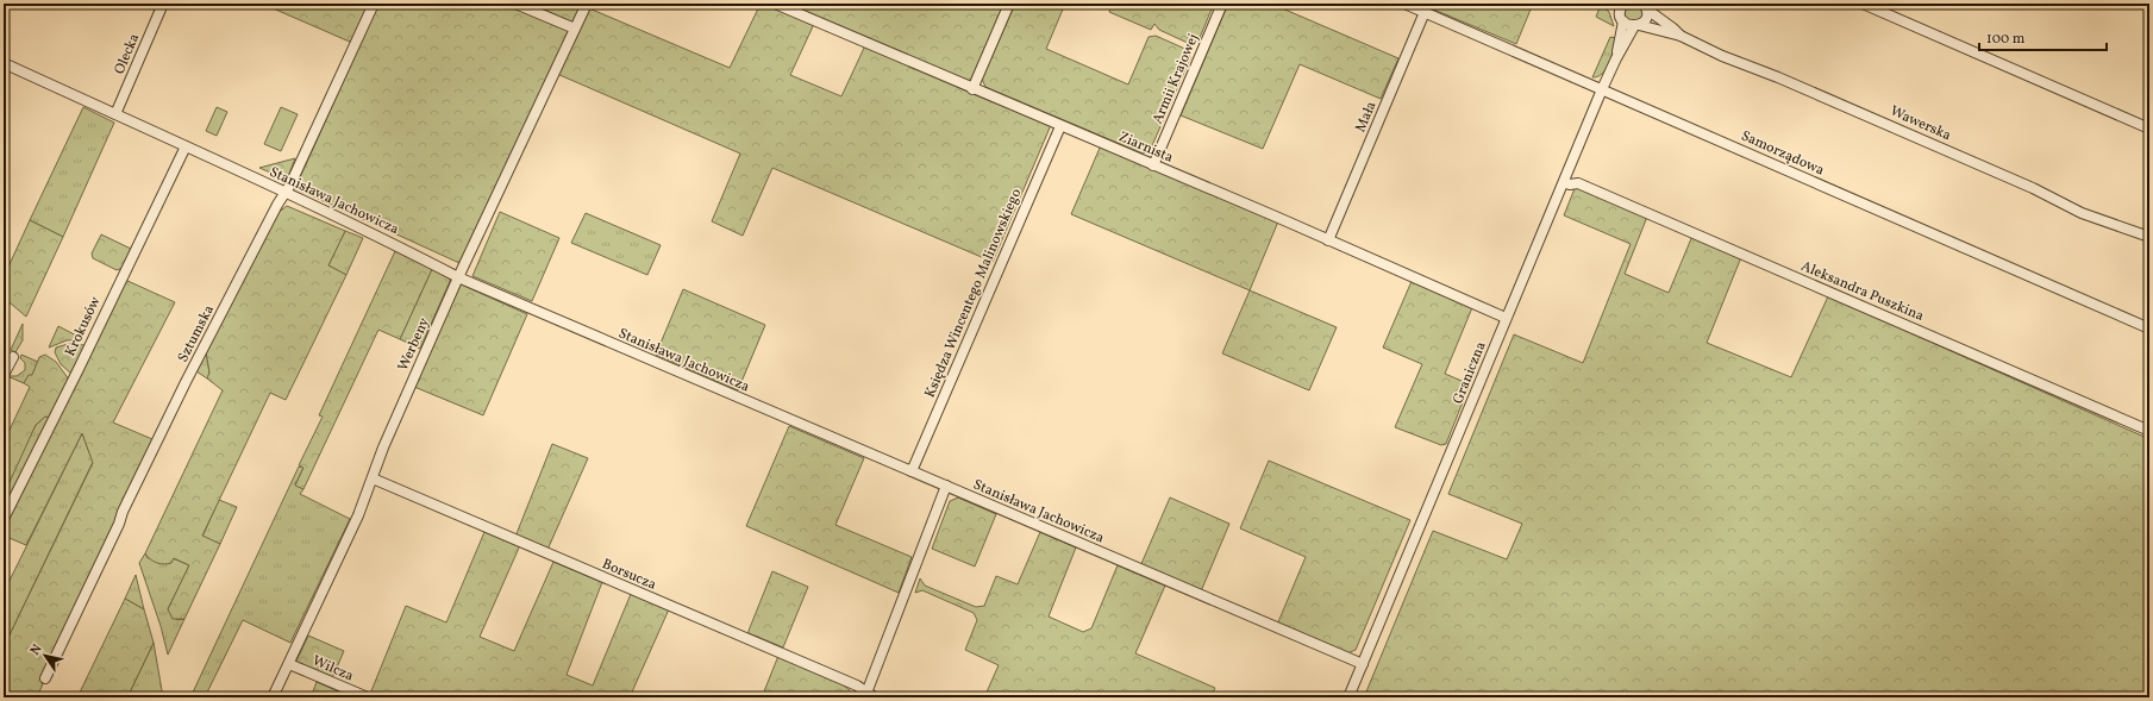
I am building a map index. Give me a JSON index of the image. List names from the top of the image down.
{
  "streets": {
    "street": [
      "Olecka",
      "Armii Krajowej",
      "Mała",
      "Wawerska",
      "Ziarnista",
      "Samorządowa",
      "Stanisława Jachowicza",
      "Aleksandra Puszkina",
      "Księdza Wincentego Malinowskiego",
      "Krokusów",
      "Sztumska",
      "Werbeny",
      "Graniczna",
      "Borsucza",
      "Wilcza"
    ]
  },
  "crossings": [
    ["Olecka", "Stanisława Jachowicza"],
    ["Armii Krajowej", "Ziarnista"],
    ["Mała", "Ziarnista"],
    ["Mała", "Samorządowa"],
    ["Wawerska", "Graniczna"],
    ["Ziarnista", "Księdza Wincentego Malinowskiego"],
    ["Ziarnista", "Graniczna"],
    ["Samorządowa", "Graniczna"],
    ["Stanisława Jachowicza", "Księdza Wincentego Malinowskiego"],
    ["Stanisława Jachowicza", "Krokusów"],
    ["Stanisława Jachowicza", "Sztumska"],
    ["Stanisława Jachowicza", "Werbeny"],
    ["Stanisława Jachowicza", "Graniczna"],
    ["Aleksandra Puszkina", "Graniczna"],
    ["Werbeny", "Borsucza"],
    ["Werbeny", "Wilcza"]
  ],
  "scale_bar": "100 m",
  "north": "top left"
}
